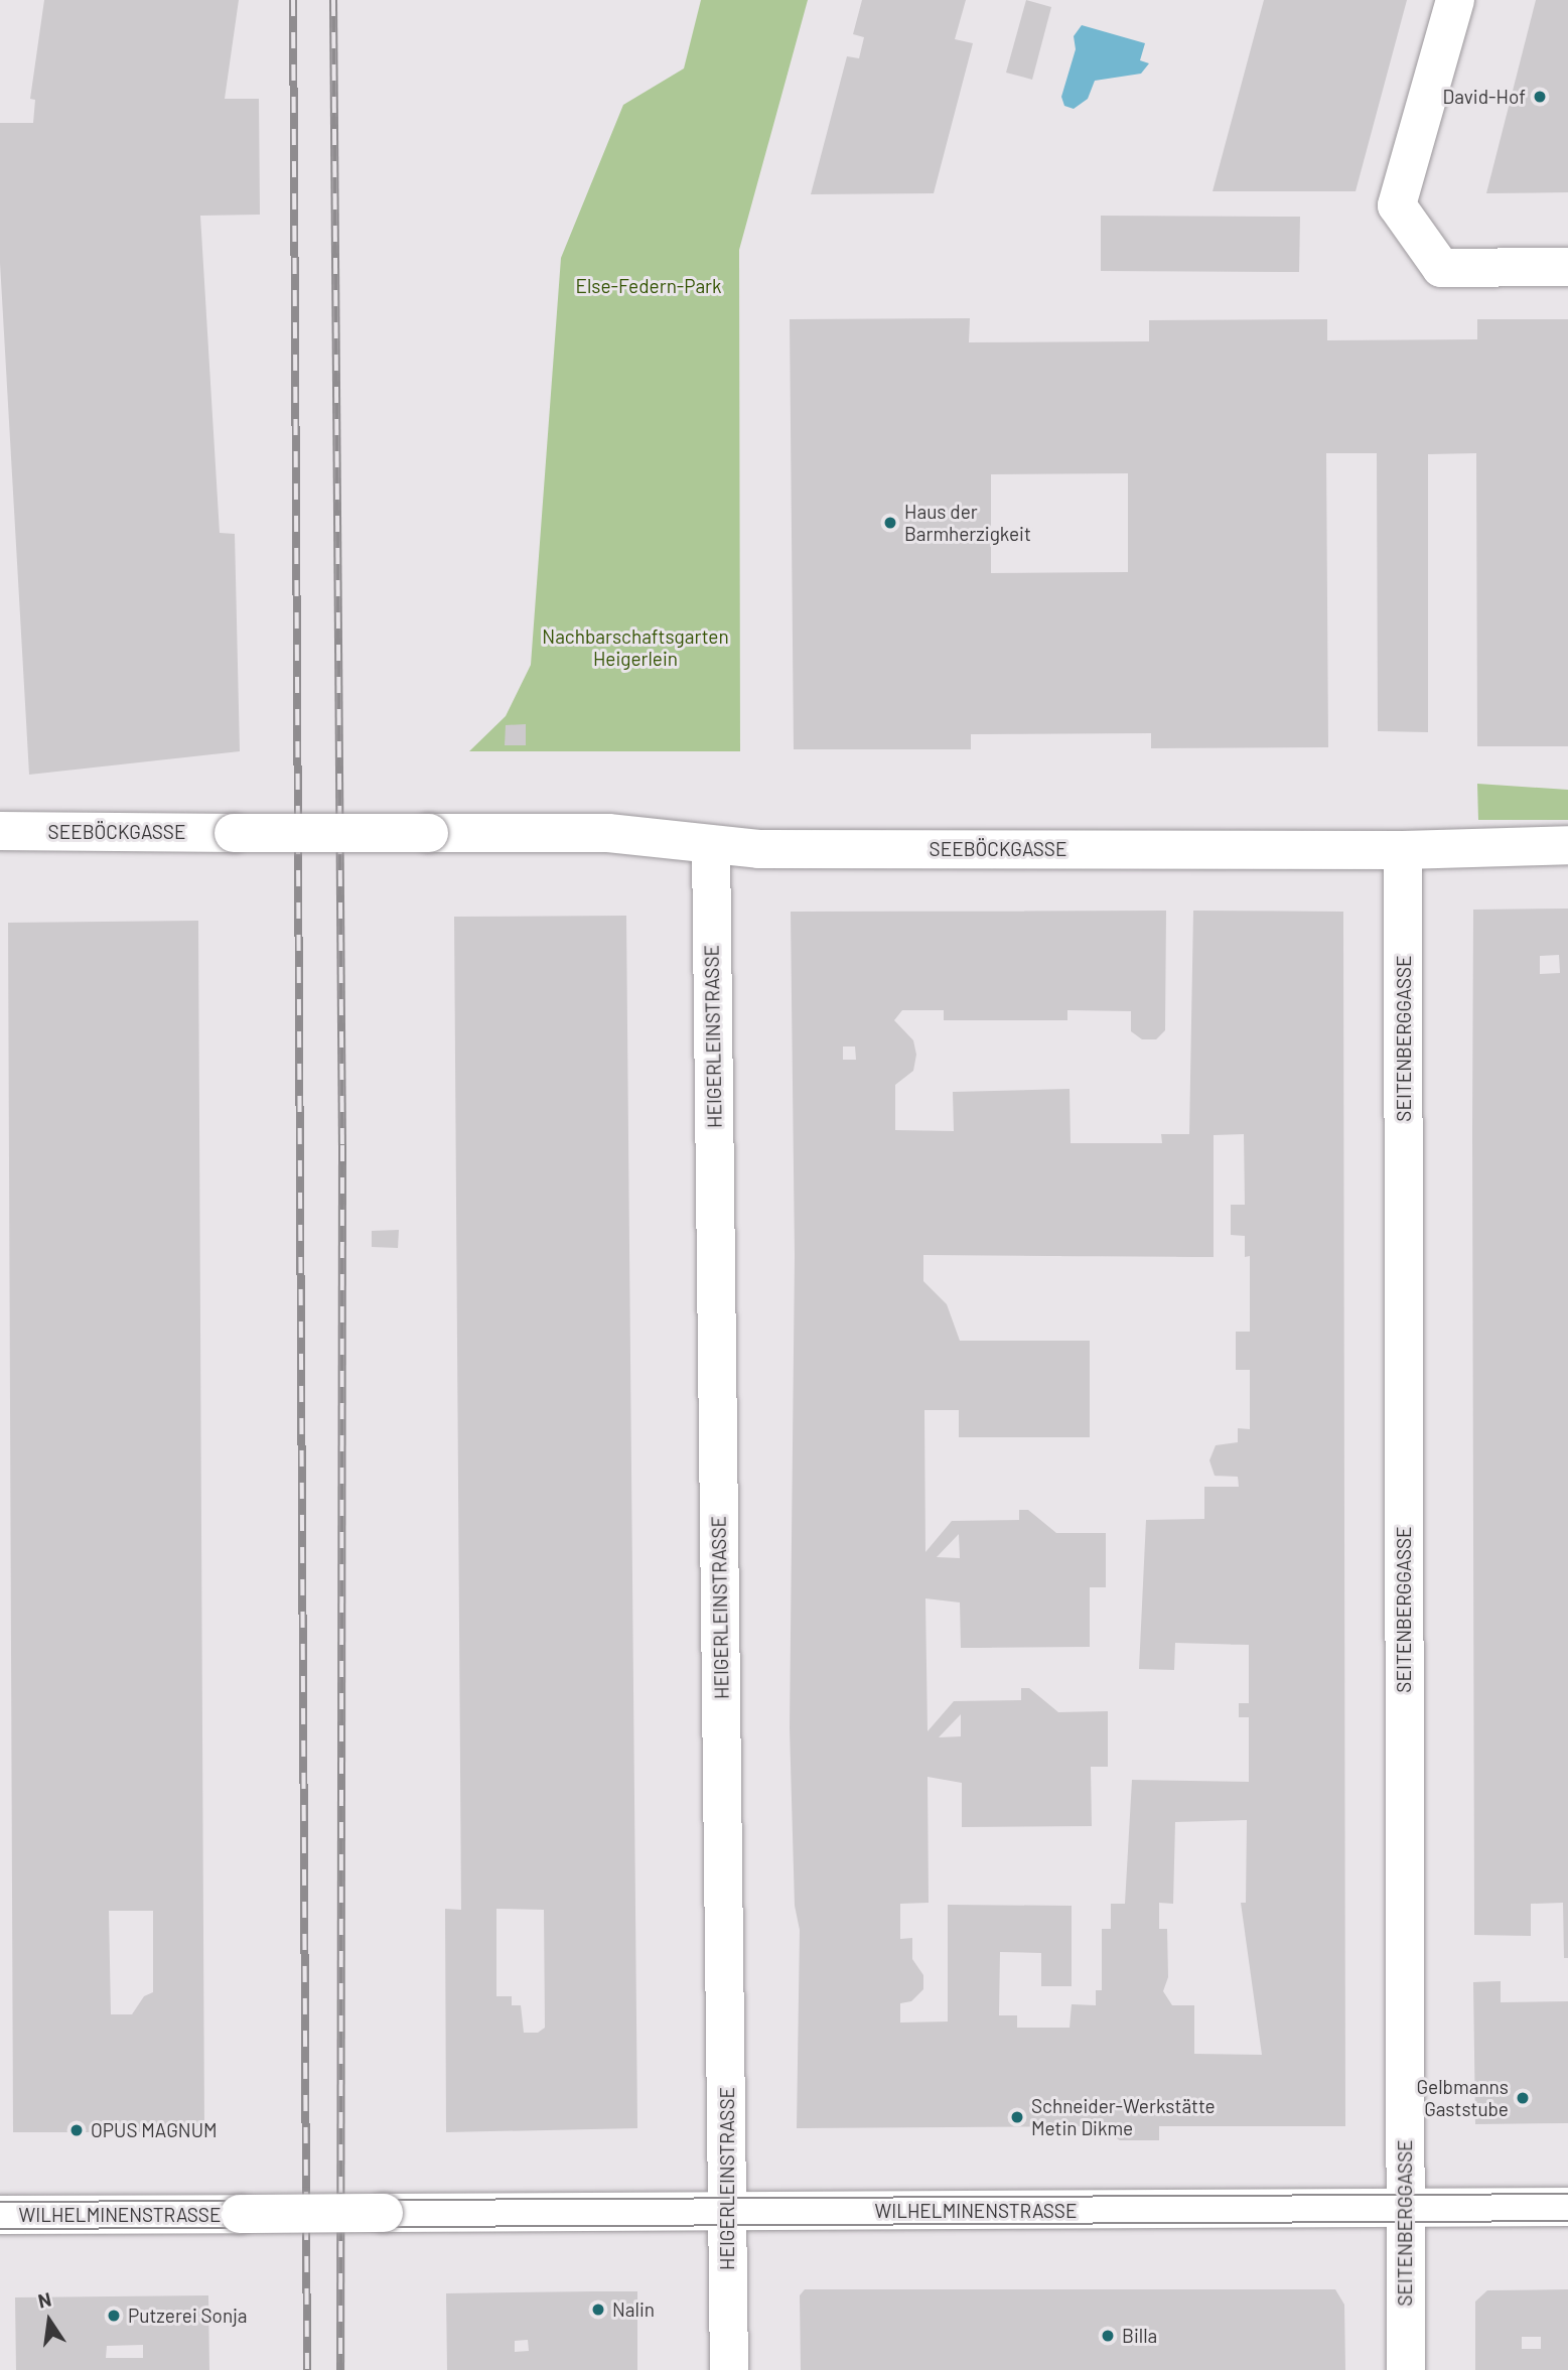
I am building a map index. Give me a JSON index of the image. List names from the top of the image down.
{
  "streets": {
    "street": [
      "SEEBÖCKGASSE",
      "HEIGERLEINSTRASSE",
      "SEITENBERGGASSE",
      "WILHELMINENSTRASSE"
    ]
  },
  "crossings": [
    ["SEEBÖCKGASSE", "HEIGERLEINSTRASSE"],
    ["SEEBÖCKGASSE", "SEITENBERGGASSE"],
    ["HEIGERLEINSTRASSE", "WILHELMINENSTRASSE"],
    ["SEITENBERGGASSE", "WILHELMINENSTRASSE"]
  ],
  "parks": ["Else-Federn-Park", "Nachbarschaftsgarten Heigerlein"],
  "places": [
    "David-Hof",
    "Haus der Barmherzigkeit",
    "Gelbmanns Gaststube",
    "Schneider-Werkstätte Metin Dikme",
    "OPUS MAGNUM",
    "Nalin",
    "Putzerei Sonja",
    "Billa"
  ],
  "north": "top"
}
